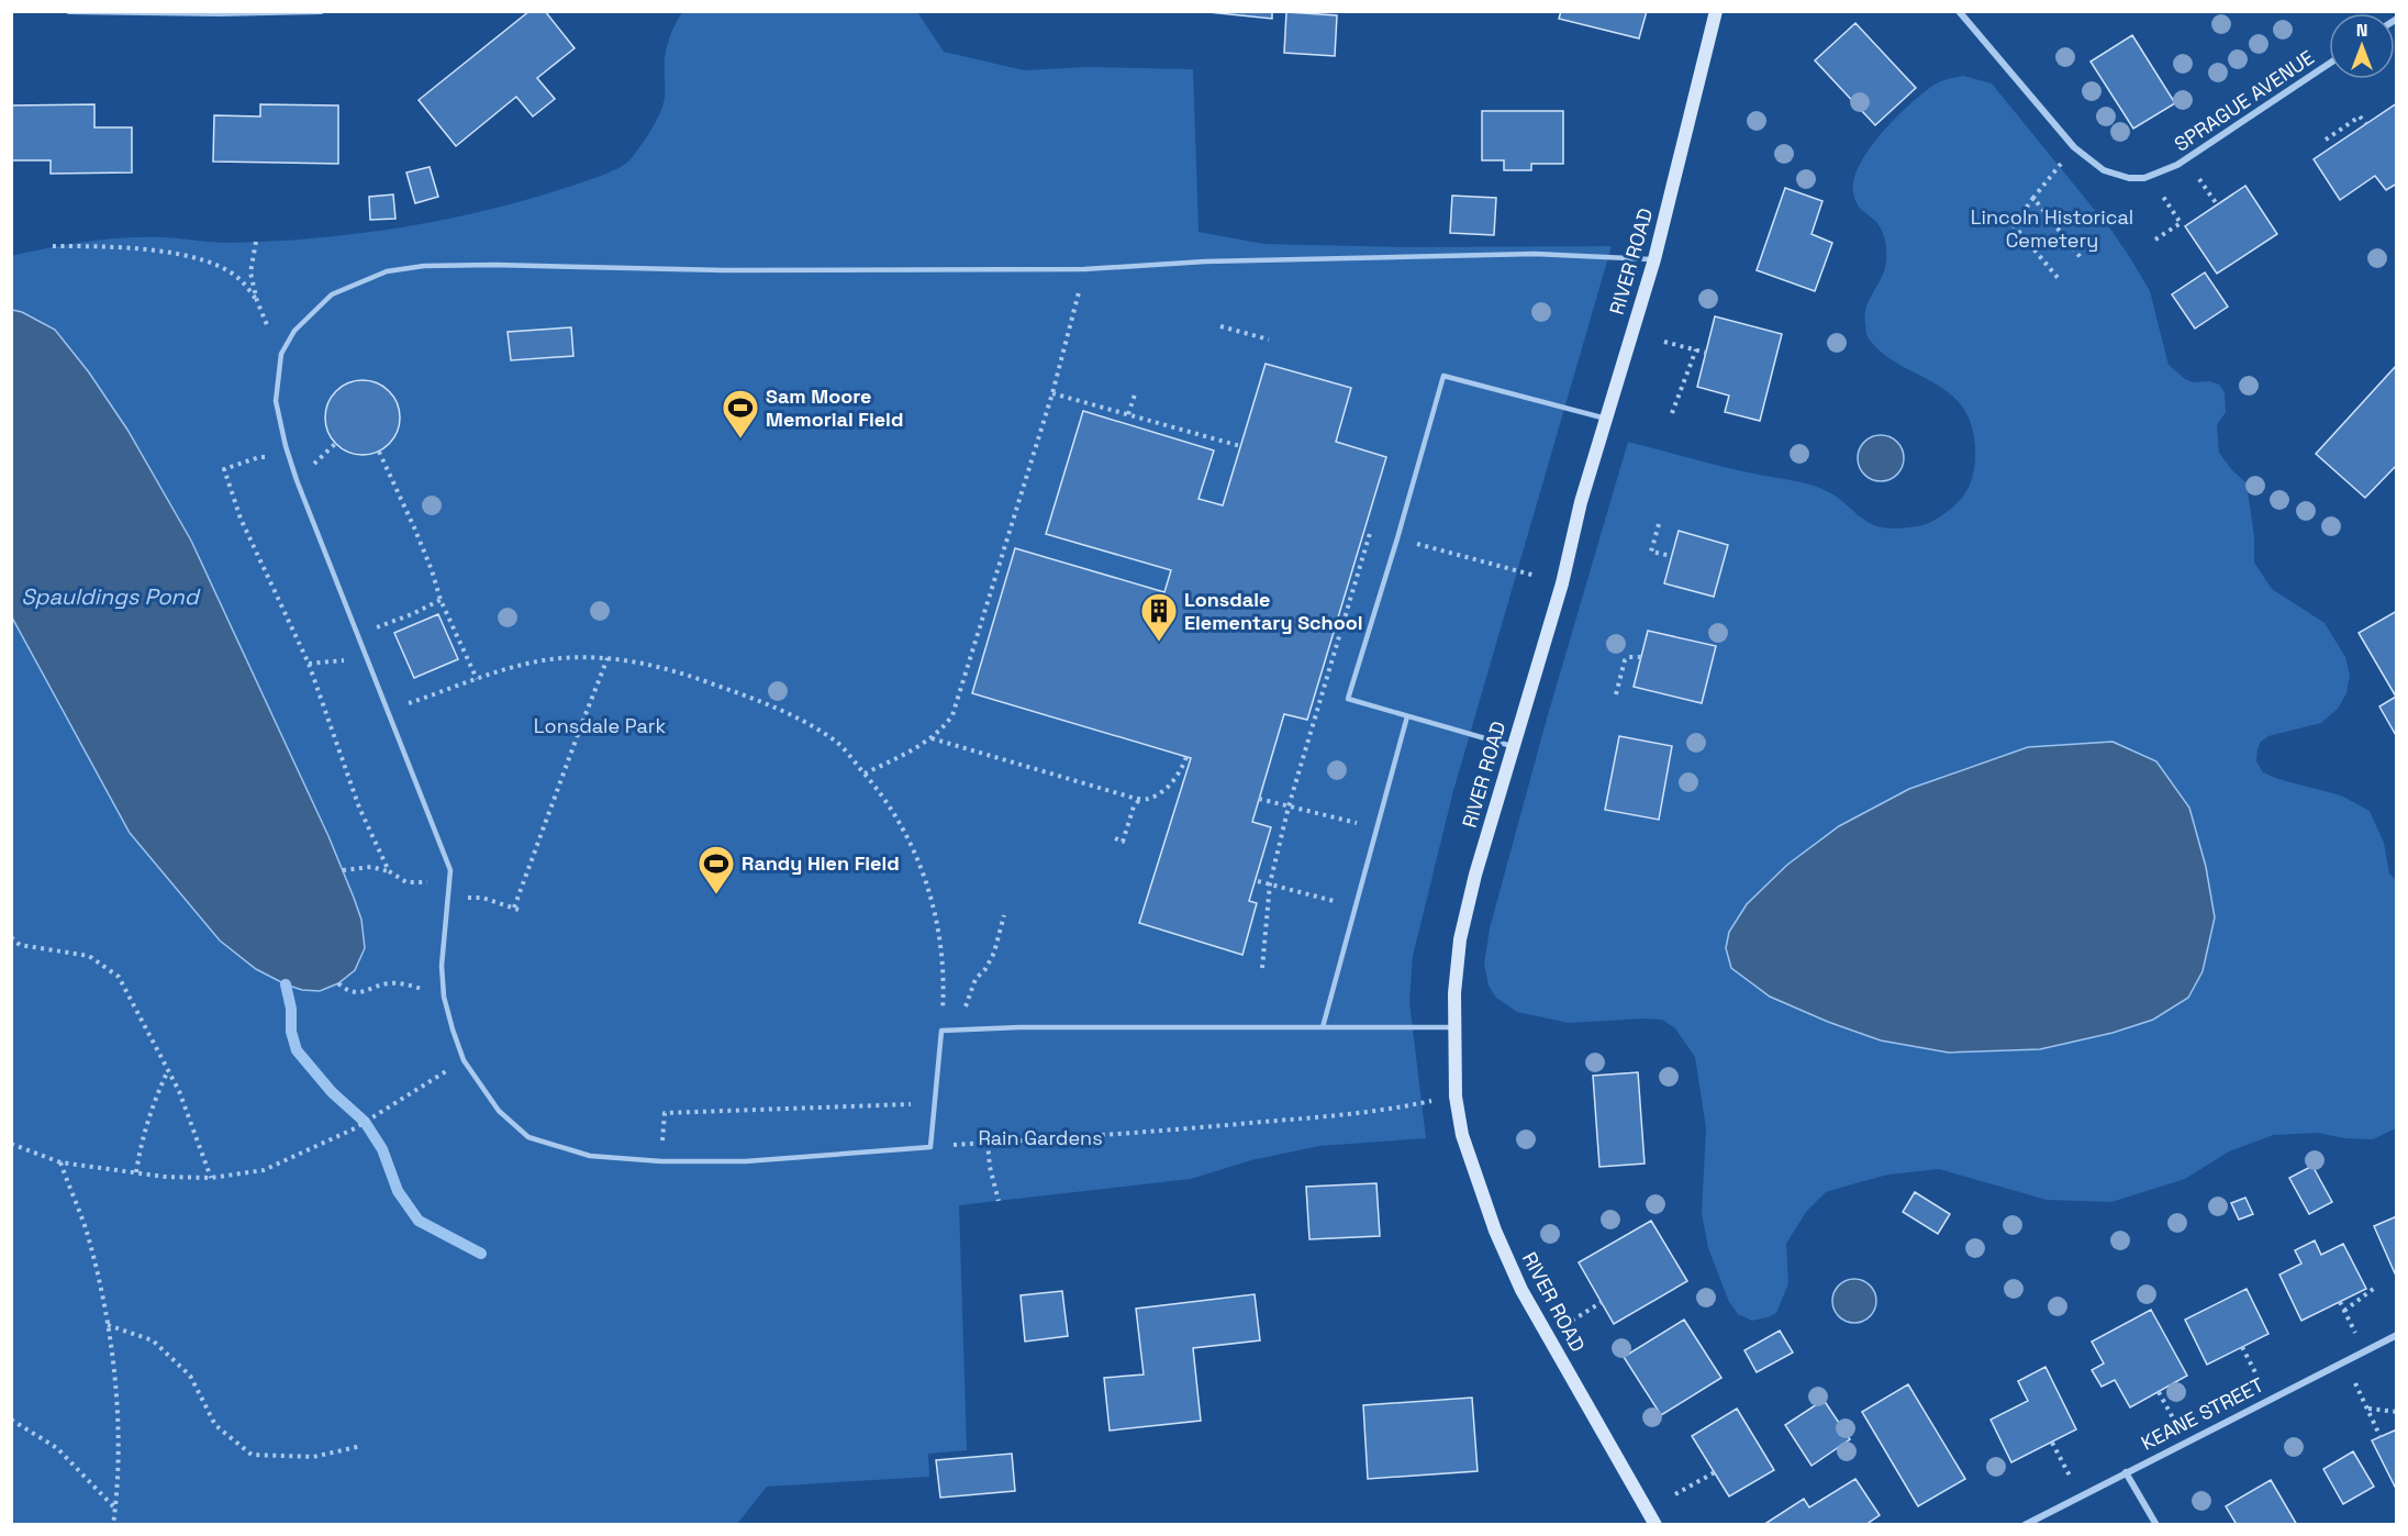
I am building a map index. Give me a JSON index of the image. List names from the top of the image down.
{
  "streets": {
    "main road": ["RIVER ROAD"],
    "street": ["SPRAGUE AVENUE", "KEANE STREET"]
  },
  "water": ["Spauldings Pond"],
  "parks": ["Lincoln Historical Cemetery", "Lonsdale Park", "Rain Gardens"],
  "places": {
    "sports": ["Sam Moore Memorial Field", "Randy Hien Field"],
    "building": ["Lonsdale Elementary School"]
  },
  "north": "top"
}
